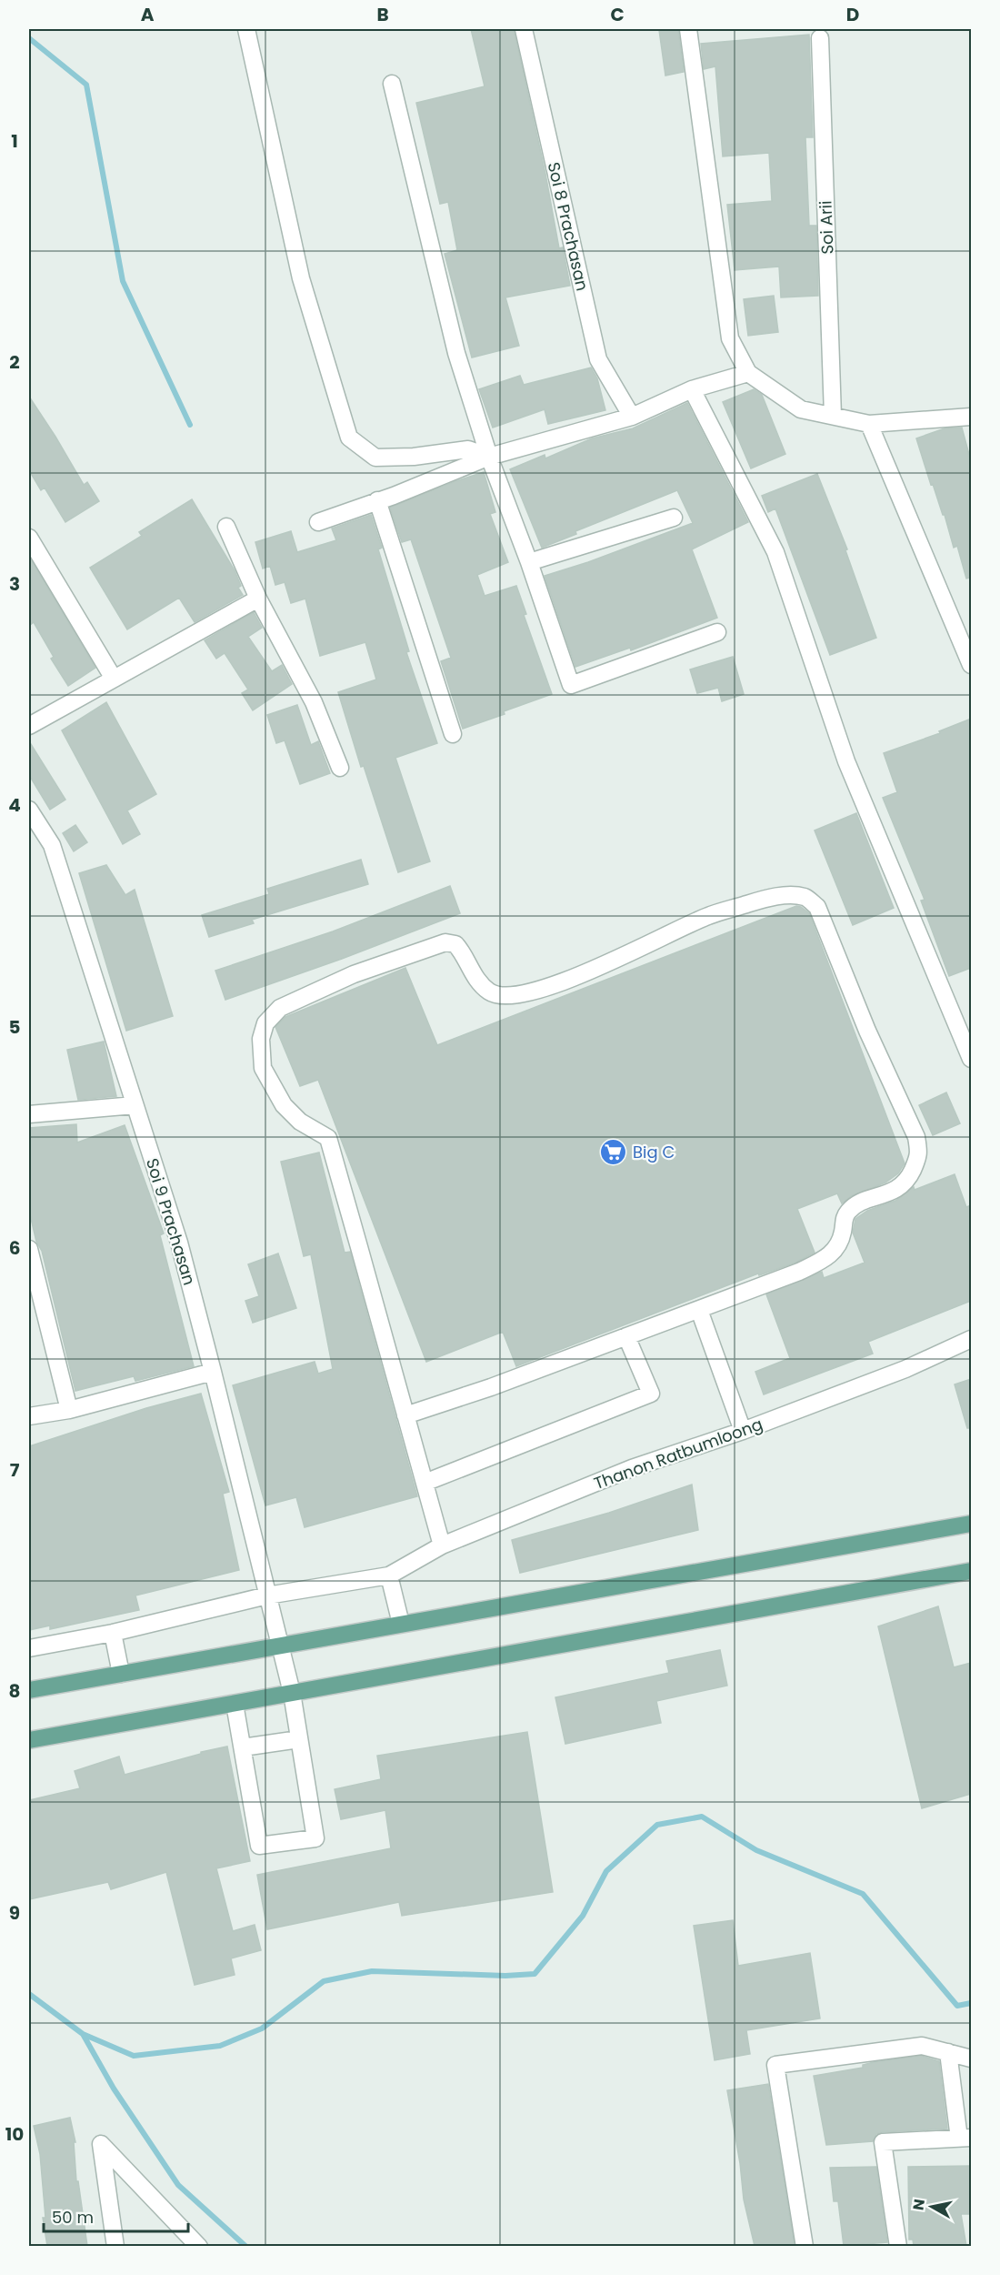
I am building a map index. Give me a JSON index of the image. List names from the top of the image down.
{
  "streets": {
    "street": [
      "Soi 8 Prachasan",
      "Soi Arii",
      "Soi 9 Prachasan",
      "Thanon Ratbumloong"
    ]
  },
  "places": {
    "supermarket": ["Big C"]
  },
  "scale_bar": "50 m",
  "north": "left",
  "grid": {
    "columns": [
      "A",
      "B",
      "C",
      "D"
    ],
    "rows": [
      "1",
      "2",
      "3",
      "4",
      "5",
      "6",
      "7",
      "8",
      "9",
      "10"
    ]
  }
}
